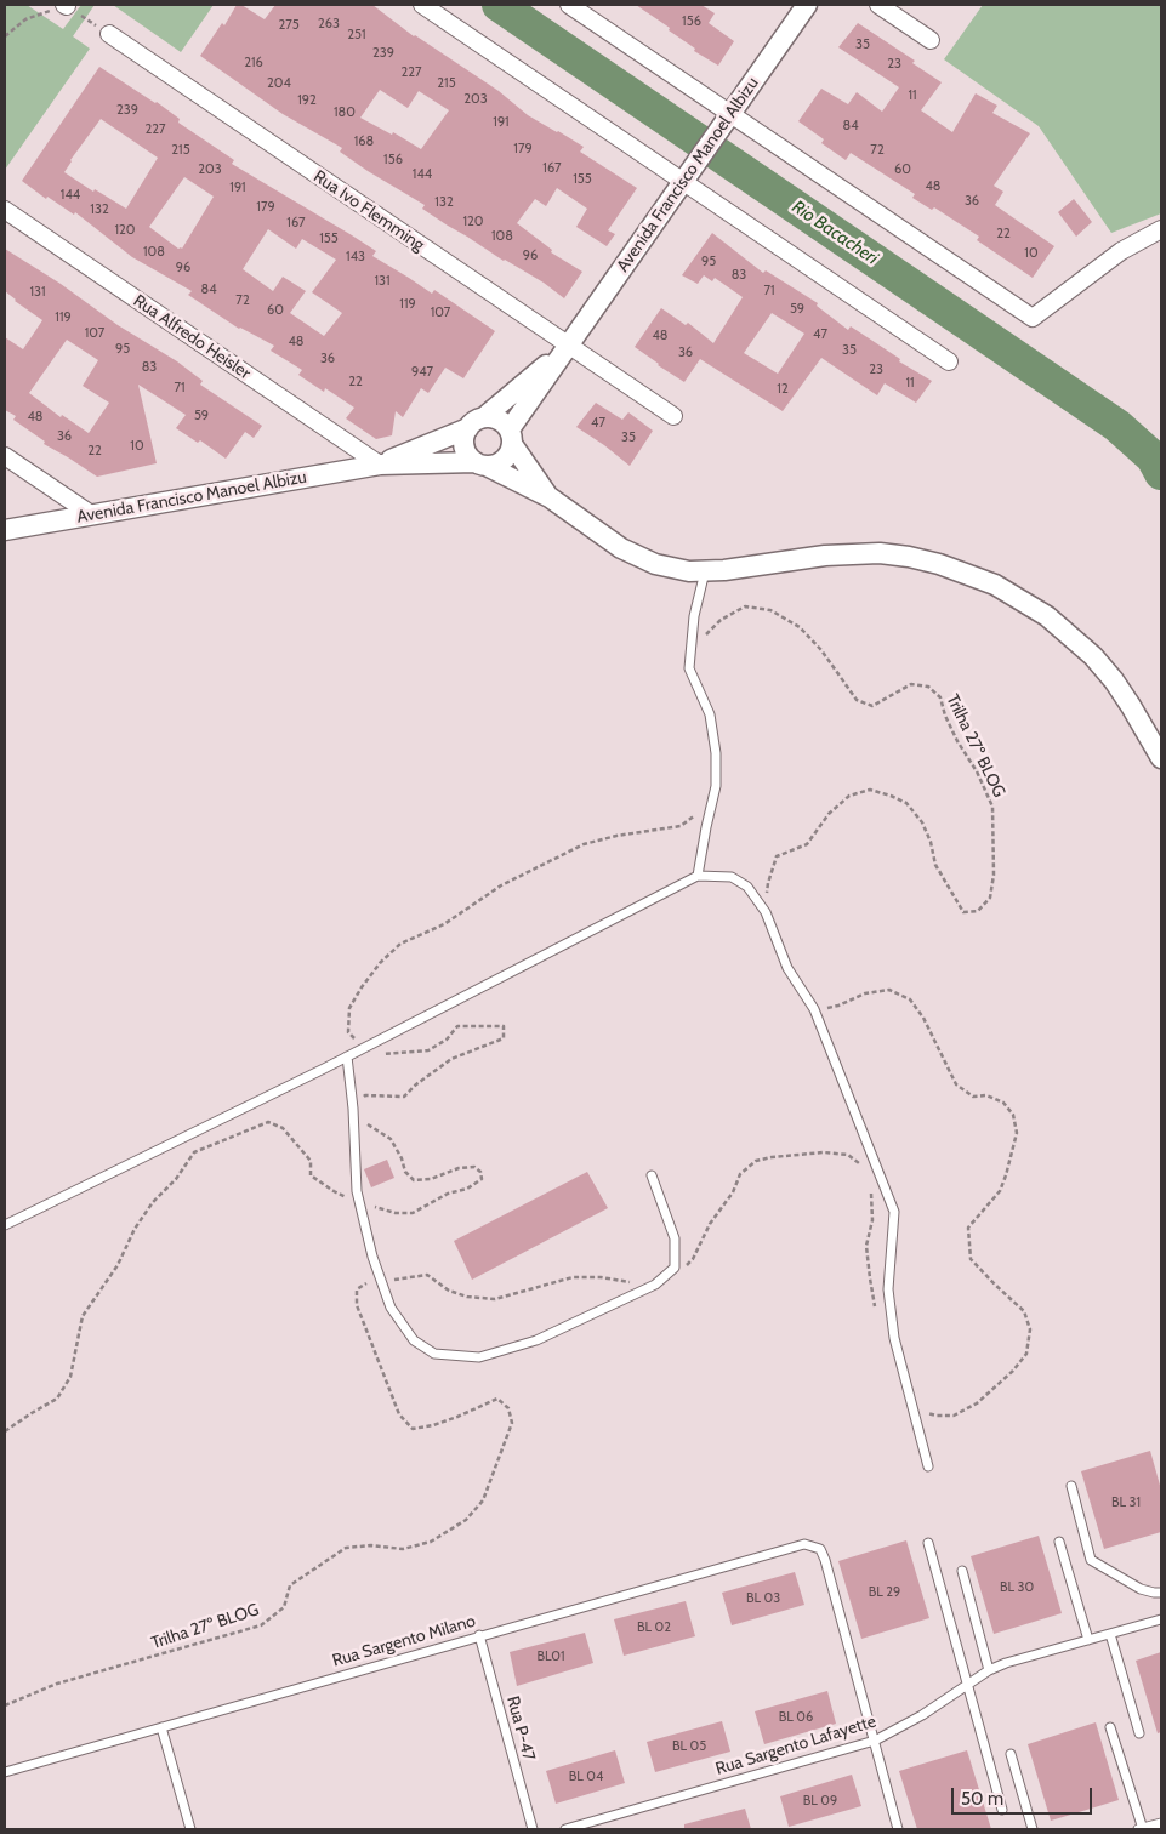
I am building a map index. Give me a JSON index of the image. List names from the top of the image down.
{
  "streets": {
    "street": ["Avenida Francisco Manoel Albizu", "Rua Ivo Flemming", "Rua Alfredo Heisler"],
    "lane": ["Rua Sargento Milano", "Rua P-47", "Rua Sargento Lafayette"],
    "path": ["Trilha 27º BLOG"]
  },
  "crossings": [
    ["Avenida Francisco Manoel Albizu", "Rua Ivo Flemming"],
    ["Avenida Francisco Manoel Albizu", "Rua Alfredo Heisler"],
    ["Rua Sargento Milano", "Rua P-47"],
    ["Rua Sargento Milano", "Rua Sargento Lafayette"]
  ],
  "water": ["Rio Bacacheri"],
  "house_numbers": [
    "156",
    "263",
    "275",
    "251",
    "35",
    "239",
    "216",
    "23",
    "227",
    "204",
    "215",
    "11",
    "203",
    "192",
    "239",
    "180",
    "191",
    "84",
    "227",
    "168",
    "179",
    "215",
    "72",
    "156",
    "167",
    "203",
    "60",
    "144",
    "155",
    "48",
    "191",
    "144",
    "36",
    "132",
    "179",
    "132",
    "120",
    "167",
    "120",
    "22",
    "108",
    "155",
    "108",
    "10",
    "96",
    "143",
    "95",
    "96",
    "83",
    "131",
    "84",
    "71",
    "131",
    "72",
    "119",
    "59",
    "60",
    "107",
    "119",
    "107",
    "47",
    "48",
    "48",
    "95",
    "35",
    "36",
    "36",
    "83",
    "23",
    "947",
    "22",
    "11",
    "71",
    "12",
    "59",
    "48",
    "47",
    "36",
    "35",
    "10",
    "22",
    "BL 31",
    "BL 30",
    "BL 29",
    "BL 03",
    "BL 02",
    "BL01",
    "BL 06",
    "BL 05",
    "BL 04",
    "BL 09"
  ],
  "scale_bar": "50 m"
}
